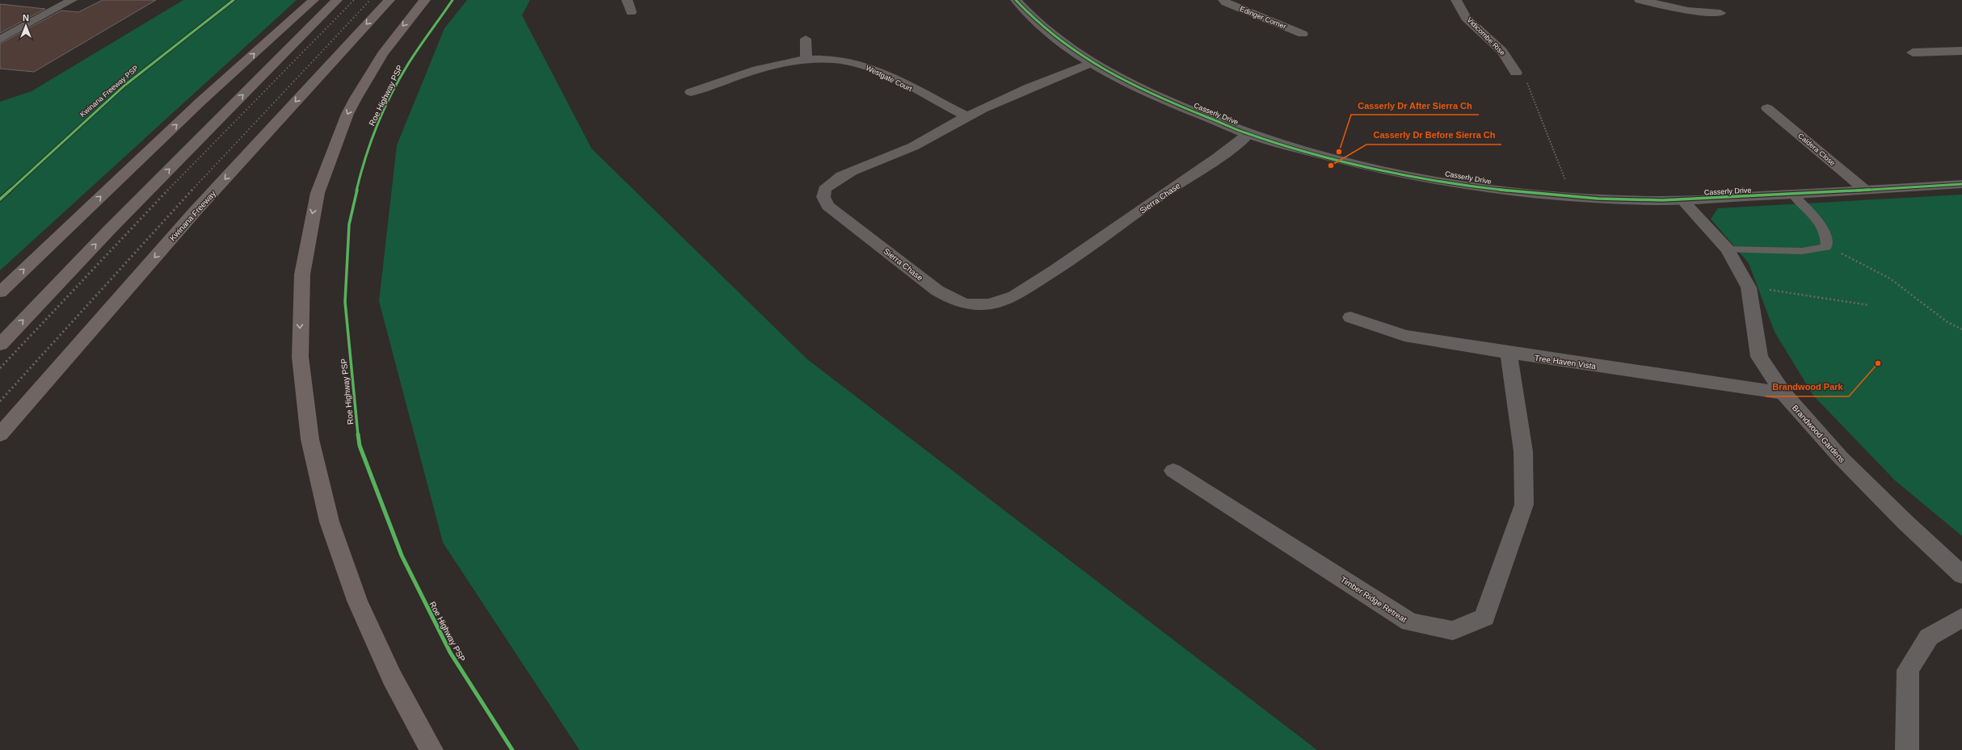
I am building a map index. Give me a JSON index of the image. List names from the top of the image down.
{
  "streets": {
    "highway": ["Kwinana Freeway"],
    "street": [
      "Edinger Corner",
      "Vidicombe Rise",
      "Westgate Court",
      "Casserly Drive",
      "Caldera Close",
      "Sierra Chase",
      "Tree Haven Vista",
      "Brandwood Gardens",
      "Timber Ridge Retreat"
    ],
    "cycle path": ["Kwinana Freeway PSP", "Roe Highway PSP"]
  },
  "crossings": [
    ["Westgate Court", "Sierra Chase"],
    ["Casserly Drive", "Caldera Close"],
    ["Casserly Drive", "Sierra Chase"],
    ["Casserly Drive", "Brandwood Gardens"],
    ["Tree Haven Vista", "Brandwood Gardens"],
    ["Tree Haven Vista", "Timber Ridge Retreat"]
  ],
  "places": ["Casserly Dr After Sierra Ch", "Casserly Dr Before Sierra Ch", "Brandwood Park"],
  "north": "top"
}
